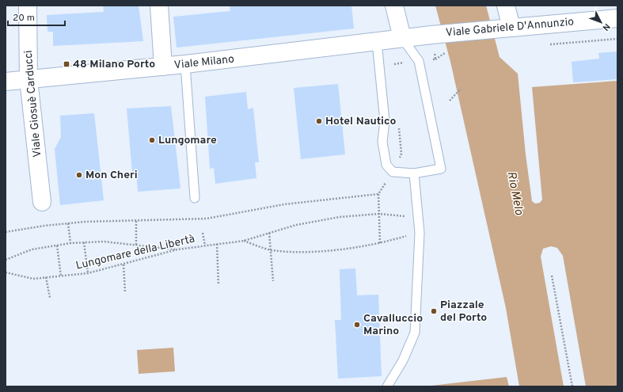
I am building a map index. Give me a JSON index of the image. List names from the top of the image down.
{
  "streets": {
    "street": ["Viale Gabriele D'Annunzio", "Viale Milano", "Viale Giosuè Carducci"],
    "path": ["Lungomare della Libertà"]
  },
  "crossings": [
    ["Viale Gabriele D'Annunzio", "Viale Milano"],
    ["Viale Milano", "Viale Giosuè Carducci"]
  ],
  "water": ["Rio Melo"],
  "places": {
    "transit": ["48 Milano Porto"],
    "other": [
      "Hotel Nautico",
      "Lungomare",
      "Mon Cheri",
      "Piazzale del Porto",
      "Cavalluccio Marino"
    ]
  },
  "scale_bar": "20 m",
  "north": "bottom right"
}
